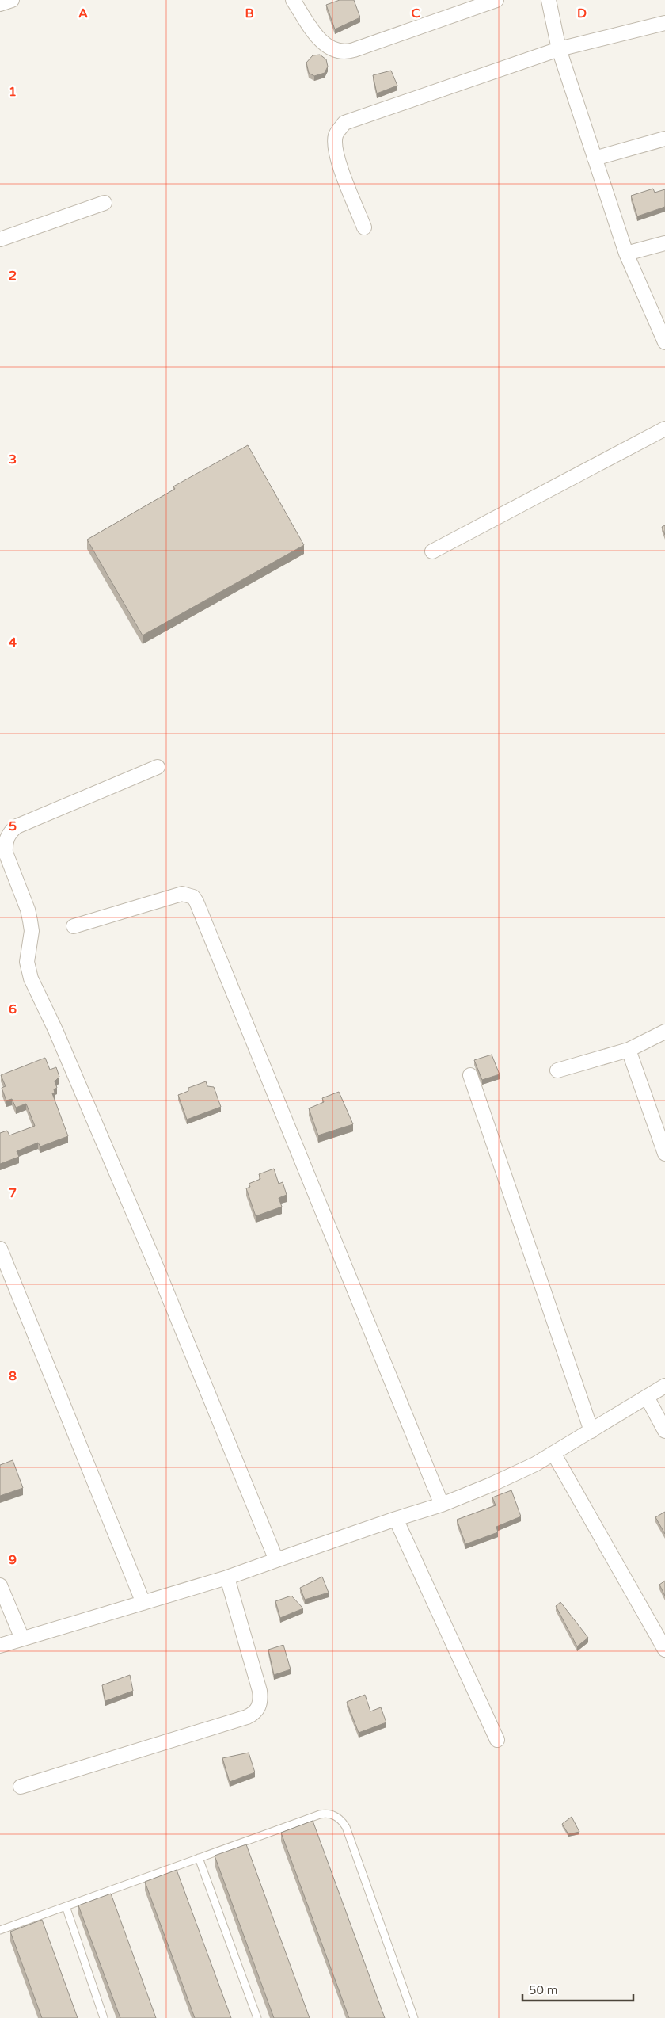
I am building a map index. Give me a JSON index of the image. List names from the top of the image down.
{
  "scale_bar": "50 m",
  "grid": {
    "columns": [
      "A",
      "B",
      "C",
      "D"
    ],
    "rows": [
      "1",
      "2",
      "3",
      "4",
      "5",
      "6",
      "7",
      "8",
      "9"
    ]
  }
}
